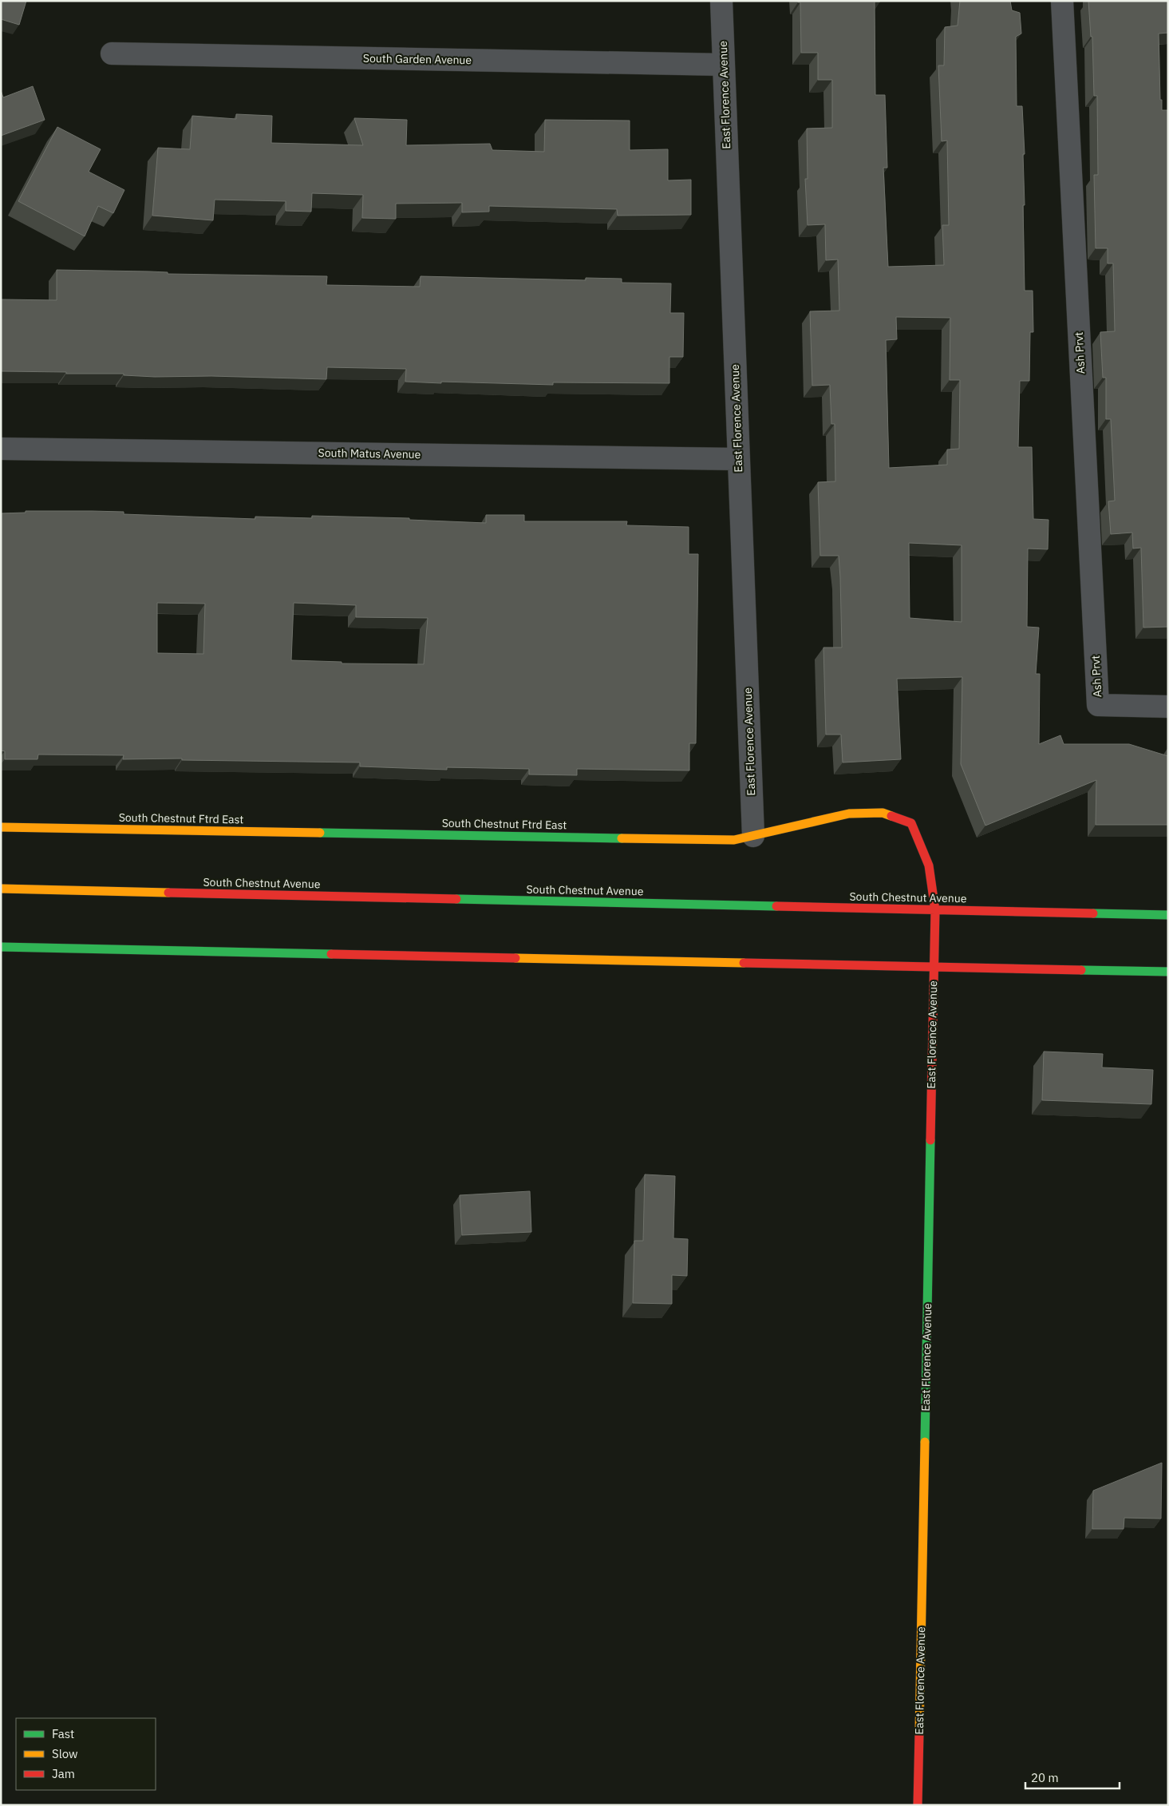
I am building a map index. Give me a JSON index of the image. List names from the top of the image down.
{
  "streets": {
    "main road": ["East Florence Avenue", "South Chestnut Ftrd East", "South Chestnut Avenue"],
    "street": ["South Garden Avenue", "Ash Prvt", "South Matus Avenue"]
  },
  "crossings": [
    ["South Garden Avenue", "East Florence Avenue"],
    ["East Florence Avenue", "South Matus Avenue"],
    ["East Florence Avenue", "South Chestnut Ftrd East"],
    ["East Florence Avenue", "South Chestnut Avenue"],
    ["South Chestnut Ftrd East", "South Chestnut Avenue"]
  ],
  "legend": ["Fast", "Slow", "Jam"],
  "scale_bar": "20 m"
}
